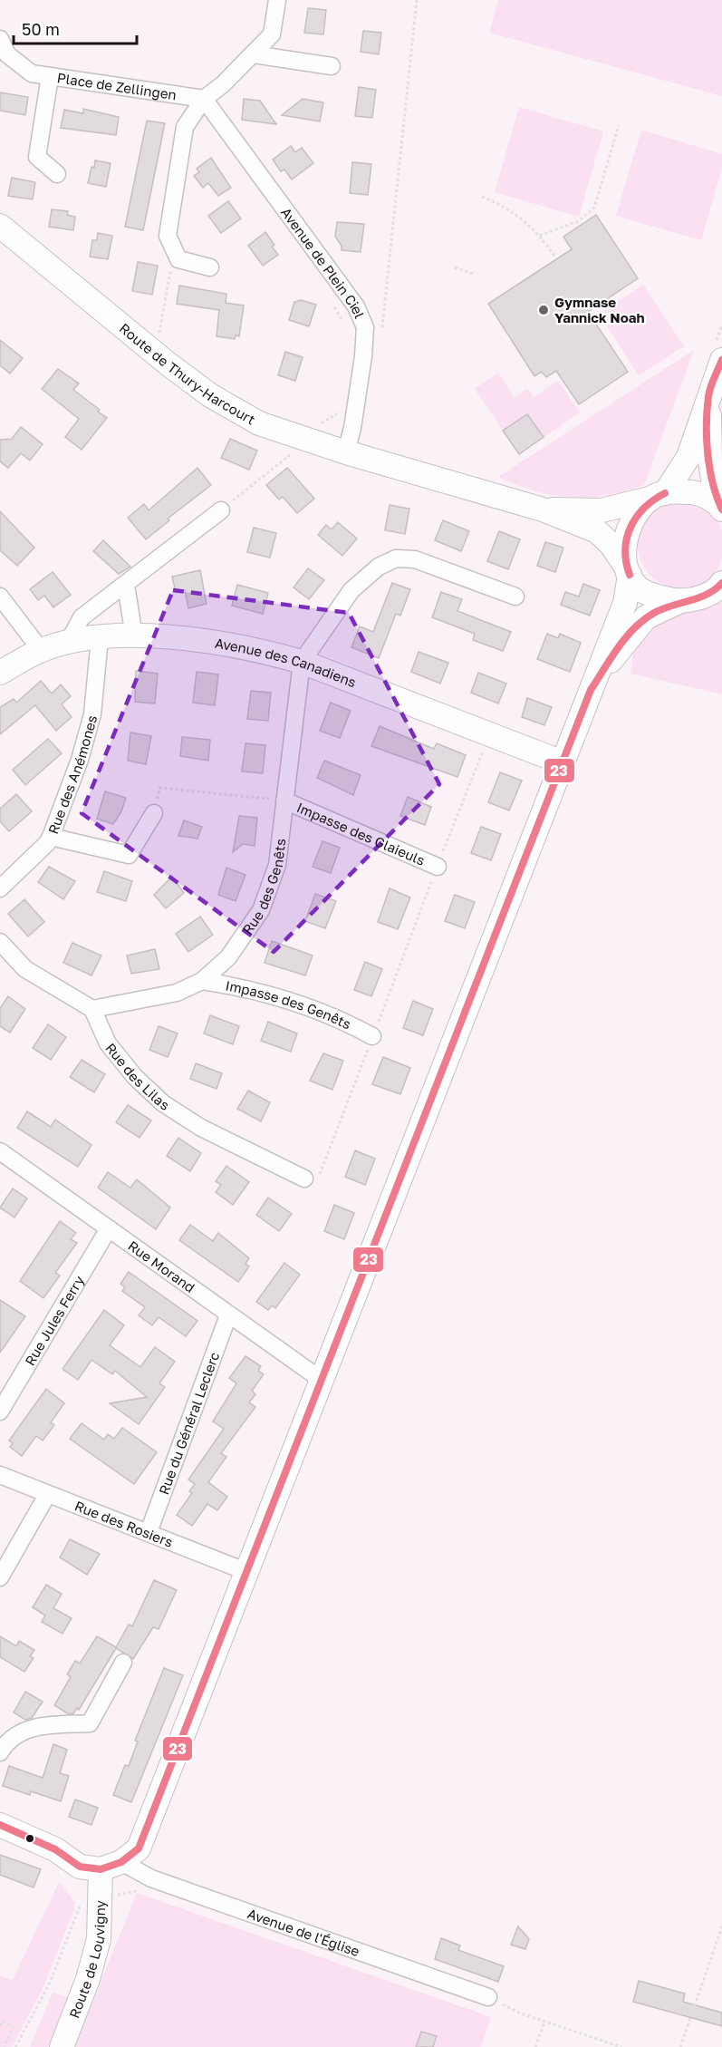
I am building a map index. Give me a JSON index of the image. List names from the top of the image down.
{
  "streets": {
    "street": [
      "Place de Zellingen",
      "Avenue de Plein Ciel",
      "Route de Thury-Harcourt",
      "Avenue des Canadiens",
      "Rue des Anémones",
      "Impasse des Glaieuls",
      "Rue des Genêts",
      "Impasse des Genêts",
      "Rue des Lilas",
      "Rue Morand",
      "Rue Jules Ferry",
      "Rue du Général Leclerc",
      "Rue des Rosiers",
      "Avenue de l'Église",
      "Route de Louvigny"
    ]
  },
  "crossings": [
    ["Place de Zellingen", "Avenue de Plein Ciel"],
    ["Avenue de Plein Ciel", "Route de Thury-Harcourt"],
    ["Avenue des Canadiens", "Rue des Anémones"],
    ["Avenue des Canadiens", "Rue des Genêts"],
    ["Impasse des Glaieuls", "Rue des Genêts"],
    ["Rue des Genêts", "Impasse des Genêts"],
    ["Rue des Genêts", "Rue des Lilas"],
    ["Rue Morand", "Rue Jules Ferry"],
    ["Rue Morand", "Rue du Général Leclerc"],
    ["Rue du Général Leclerc", "Rue des Rosiers"],
    ["Avenue de l'Église", "Route de Louvigny"]
  ],
  "places": ["Gymnase Yannick Noah"],
  "lines": ["transit line 23"],
  "scale_bar": "50 m"
}
